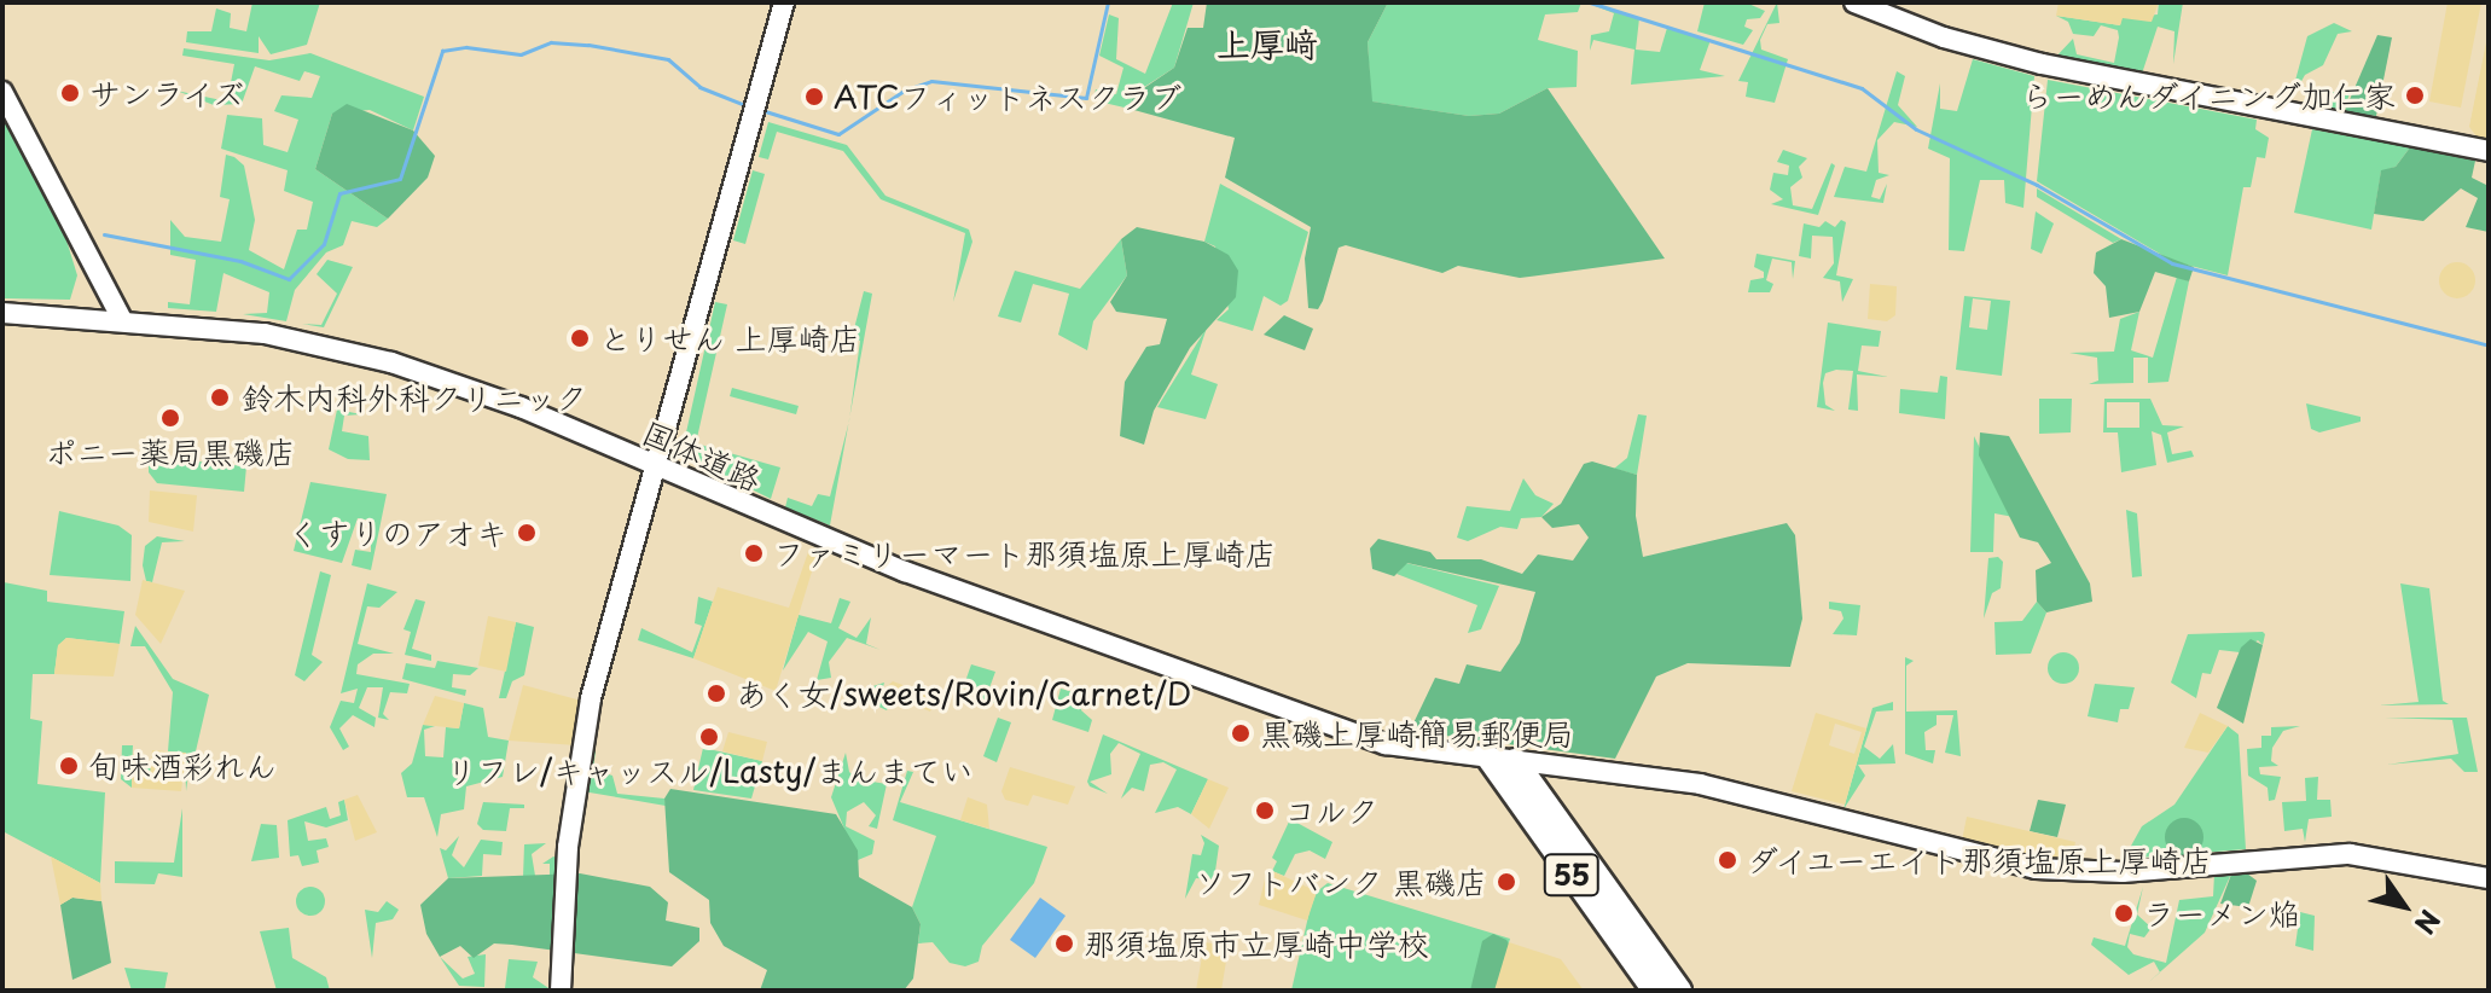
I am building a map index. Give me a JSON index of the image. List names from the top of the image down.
{
  "streets": {
    "main road": ["55"],
    "street": ["国体道路"]
  },
  "crossings": [
    ["国体道路", "55"]
  ],
  "districts": ["上厚﨑"],
  "places": [
    "サンライズ",
    "らーめんダイニング加仁家",
    "ATCフィットネスクラブ",
    "とりせん 上厚崎店",
    "鈴木内科外科クリニック",
    "ポニー薬局黒磯店",
    "くすりのアオキ",
    "ファミリーマート那須塩原上厚崎店",
    "あく女/sweets/Rovin/Carnet/D",
    "黒磯上厚崎簡易郵便局",
    "リフレ/キャッスル/Lasty/まんまてい",
    "旬味酒彩れん",
    "コルク",
    "ダイユーエイト那須塩原上厚崎店",
    "ソフトバンク 黒磯店",
    "ラーメン焔",
    "那須塩原市立厚崎中学校"
  ],
  "north": "bottom right"
}
